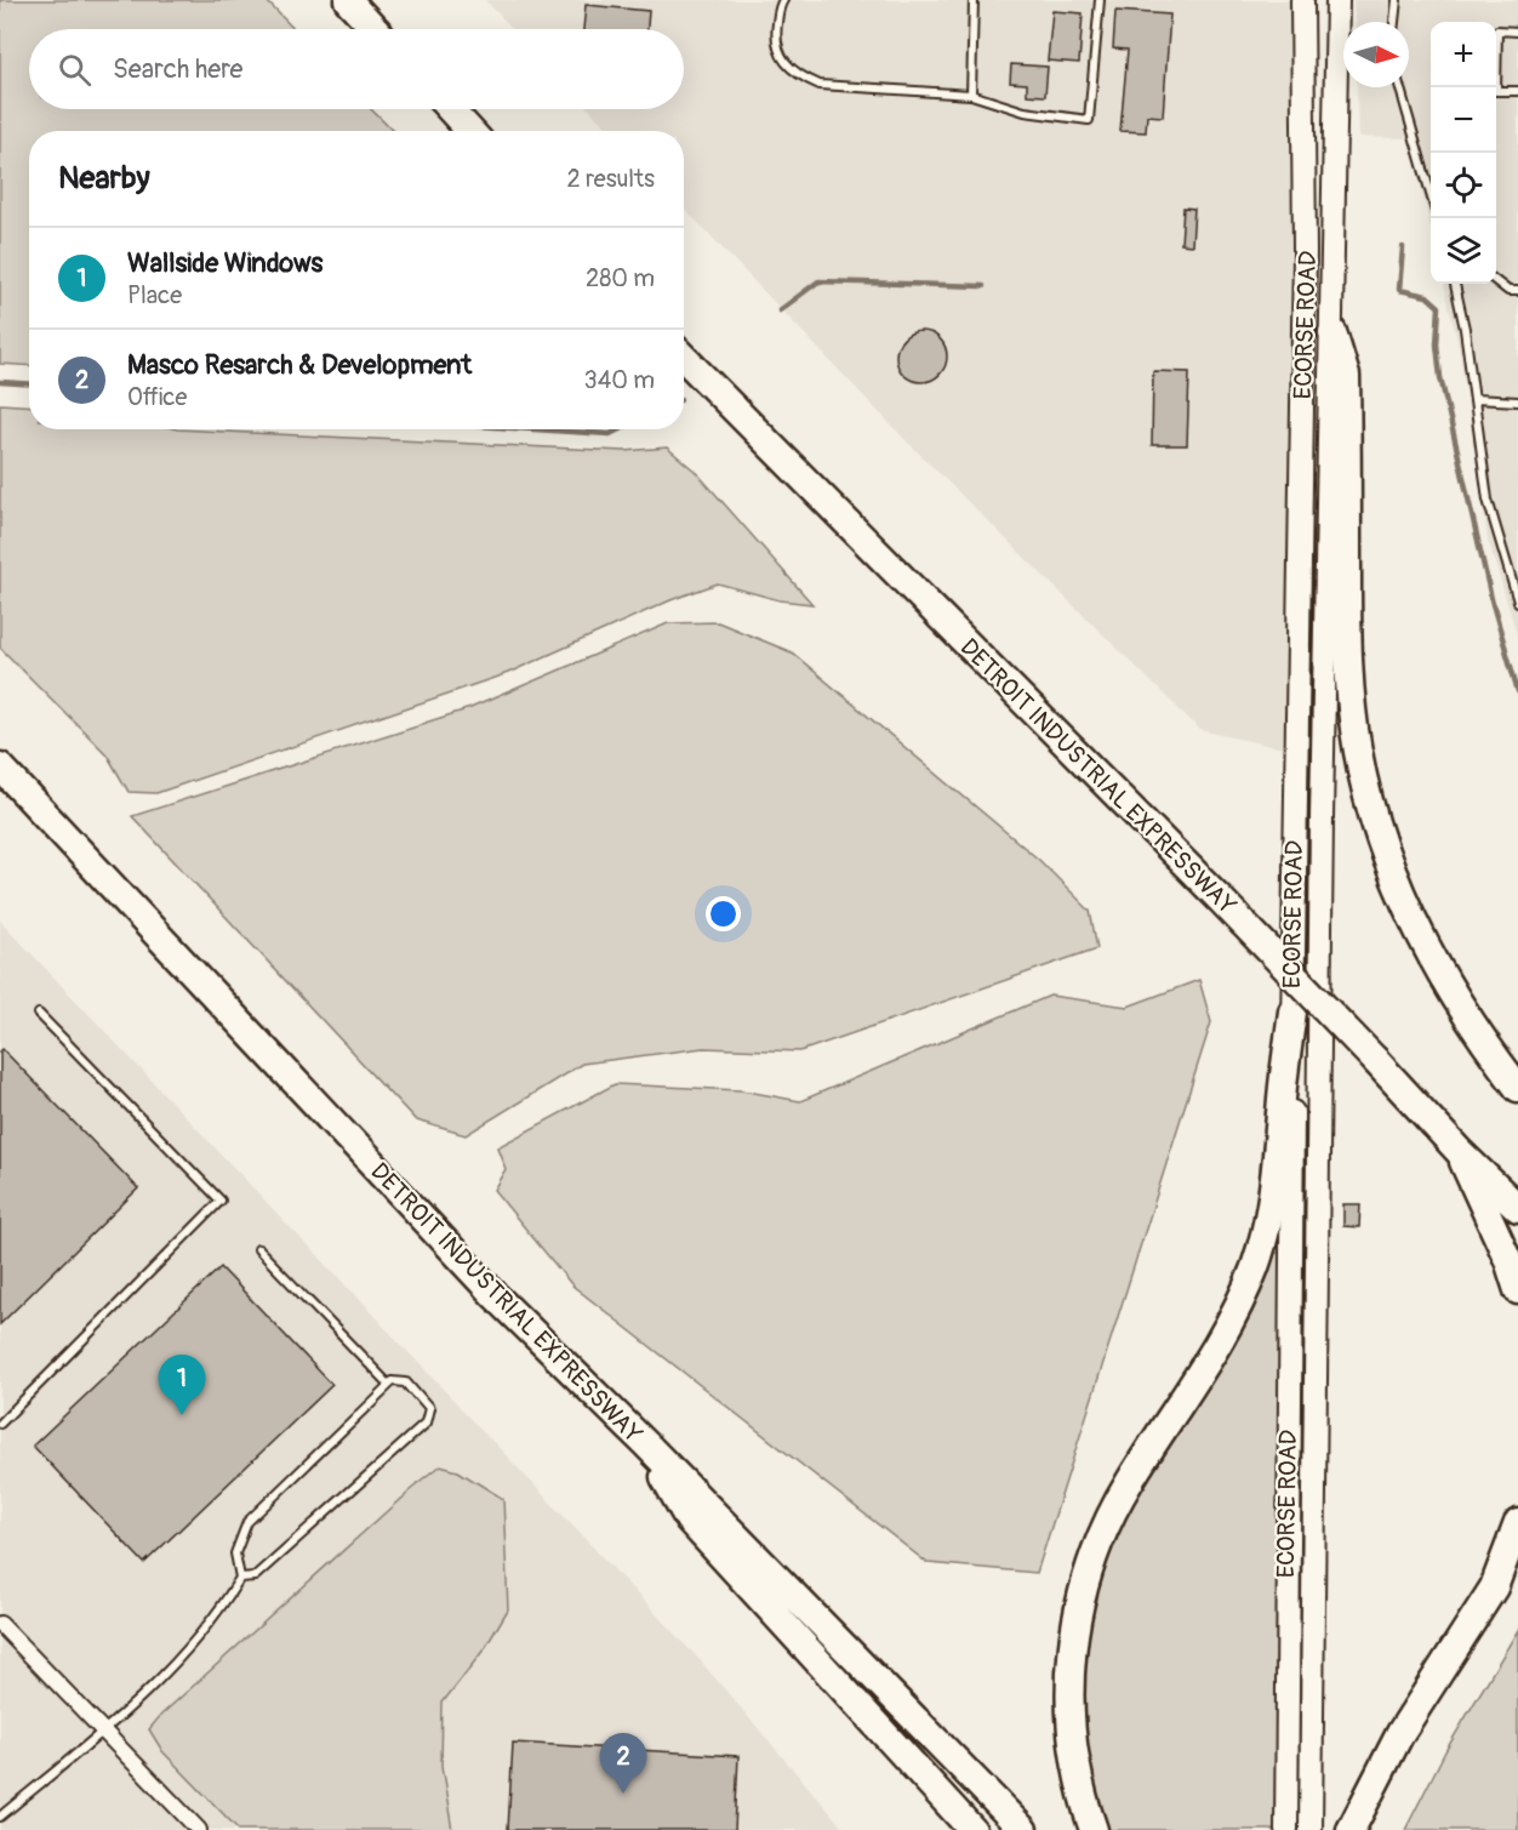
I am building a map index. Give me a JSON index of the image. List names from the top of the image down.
{
  "streets": {
    "highway": ["DETROIT INDUSTRIAL EXPRESSWAY"],
    "main road": ["ECORSE ROAD"]
  },
  "north": "right",
  "page": {
    "map_buttons": ["+", "−"],
    "search": "Search here",
    "heading": ["Nearby", "2 results"],
    "list": [
      {
        "mark": "1",
        "name": "Wallside Windows",
        "note": "Place",
        "value": "280 m"
      },
      {
        "mark": "2",
        "name": "Masco Resarch & Development",
        "note": "Office",
        "value": "340 m"
      }
    ],
    "pins": ["1", "2"]
  }
}
